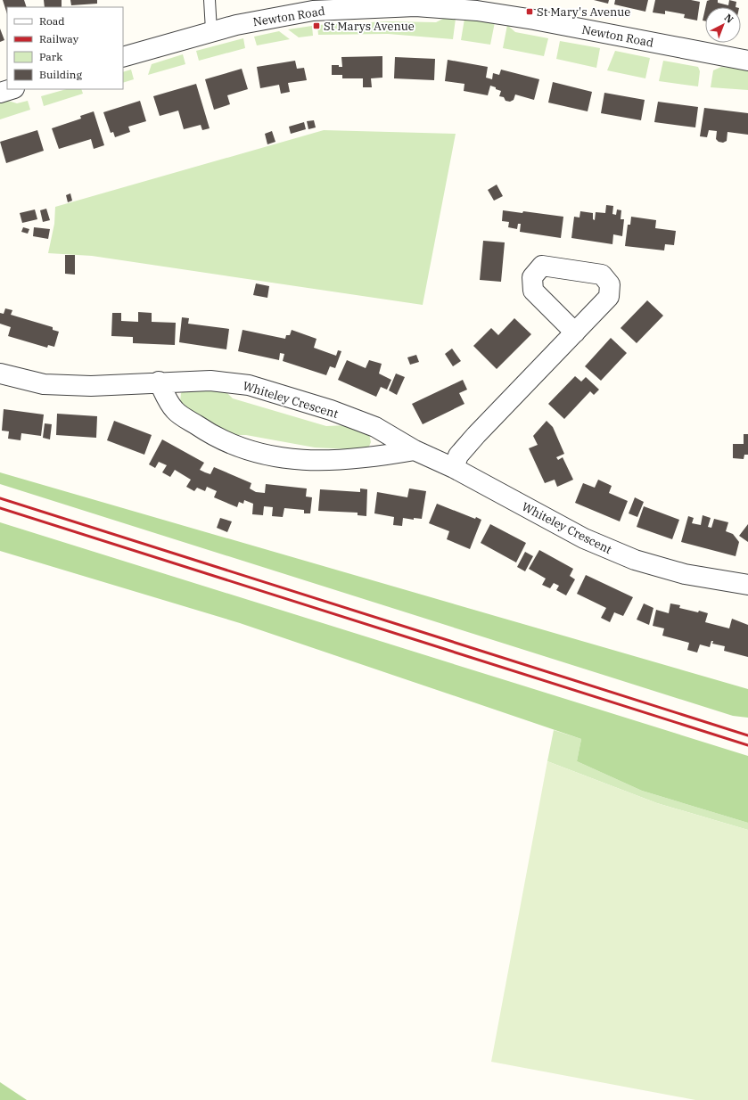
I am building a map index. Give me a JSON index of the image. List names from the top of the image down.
{
  "streets": {
    "street": ["Newton Road", "Whiteley Crescent"]
  },
  "places": {
    "transit": ["St Mary's Avenue", "St Marys Avenue"]
  },
  "legend": [
    "Road",
    "Railway",
    "Park",
    "Building"
  ],
  "north": "top right"
}
